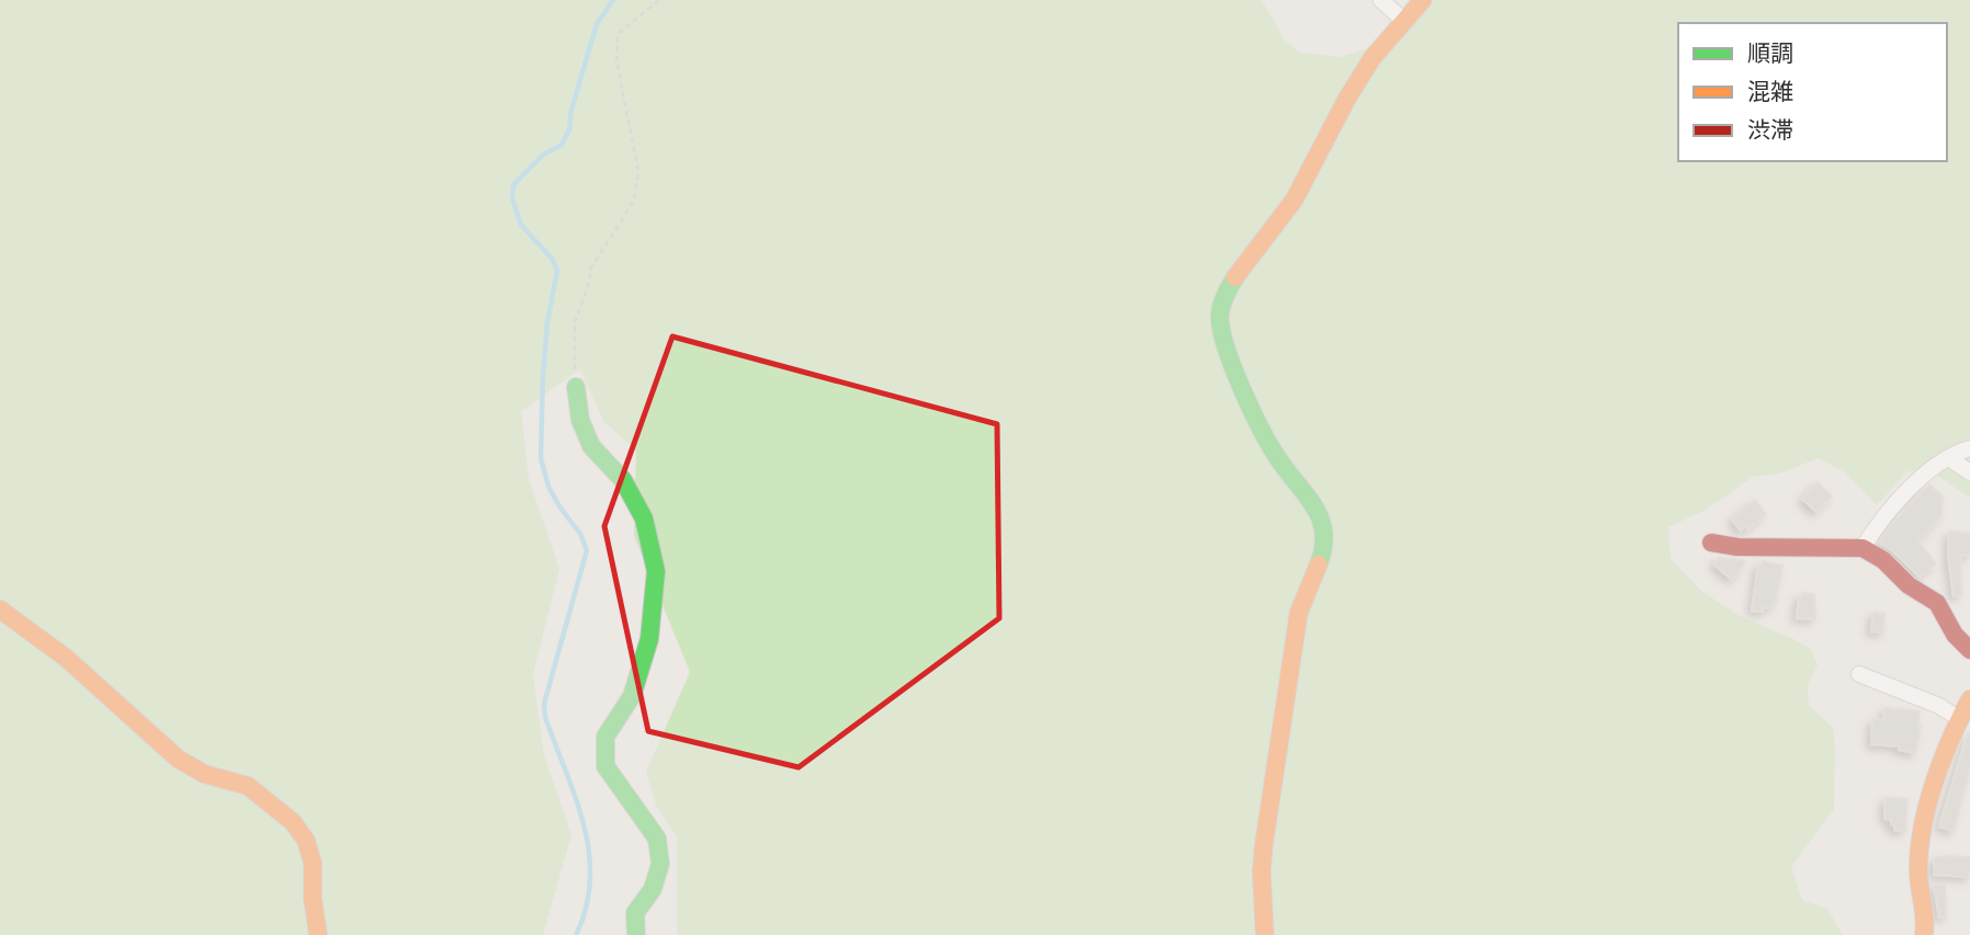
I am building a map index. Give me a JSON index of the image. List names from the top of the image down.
{
  "legend": ["順調", "混雑", "渋滞"]
}
